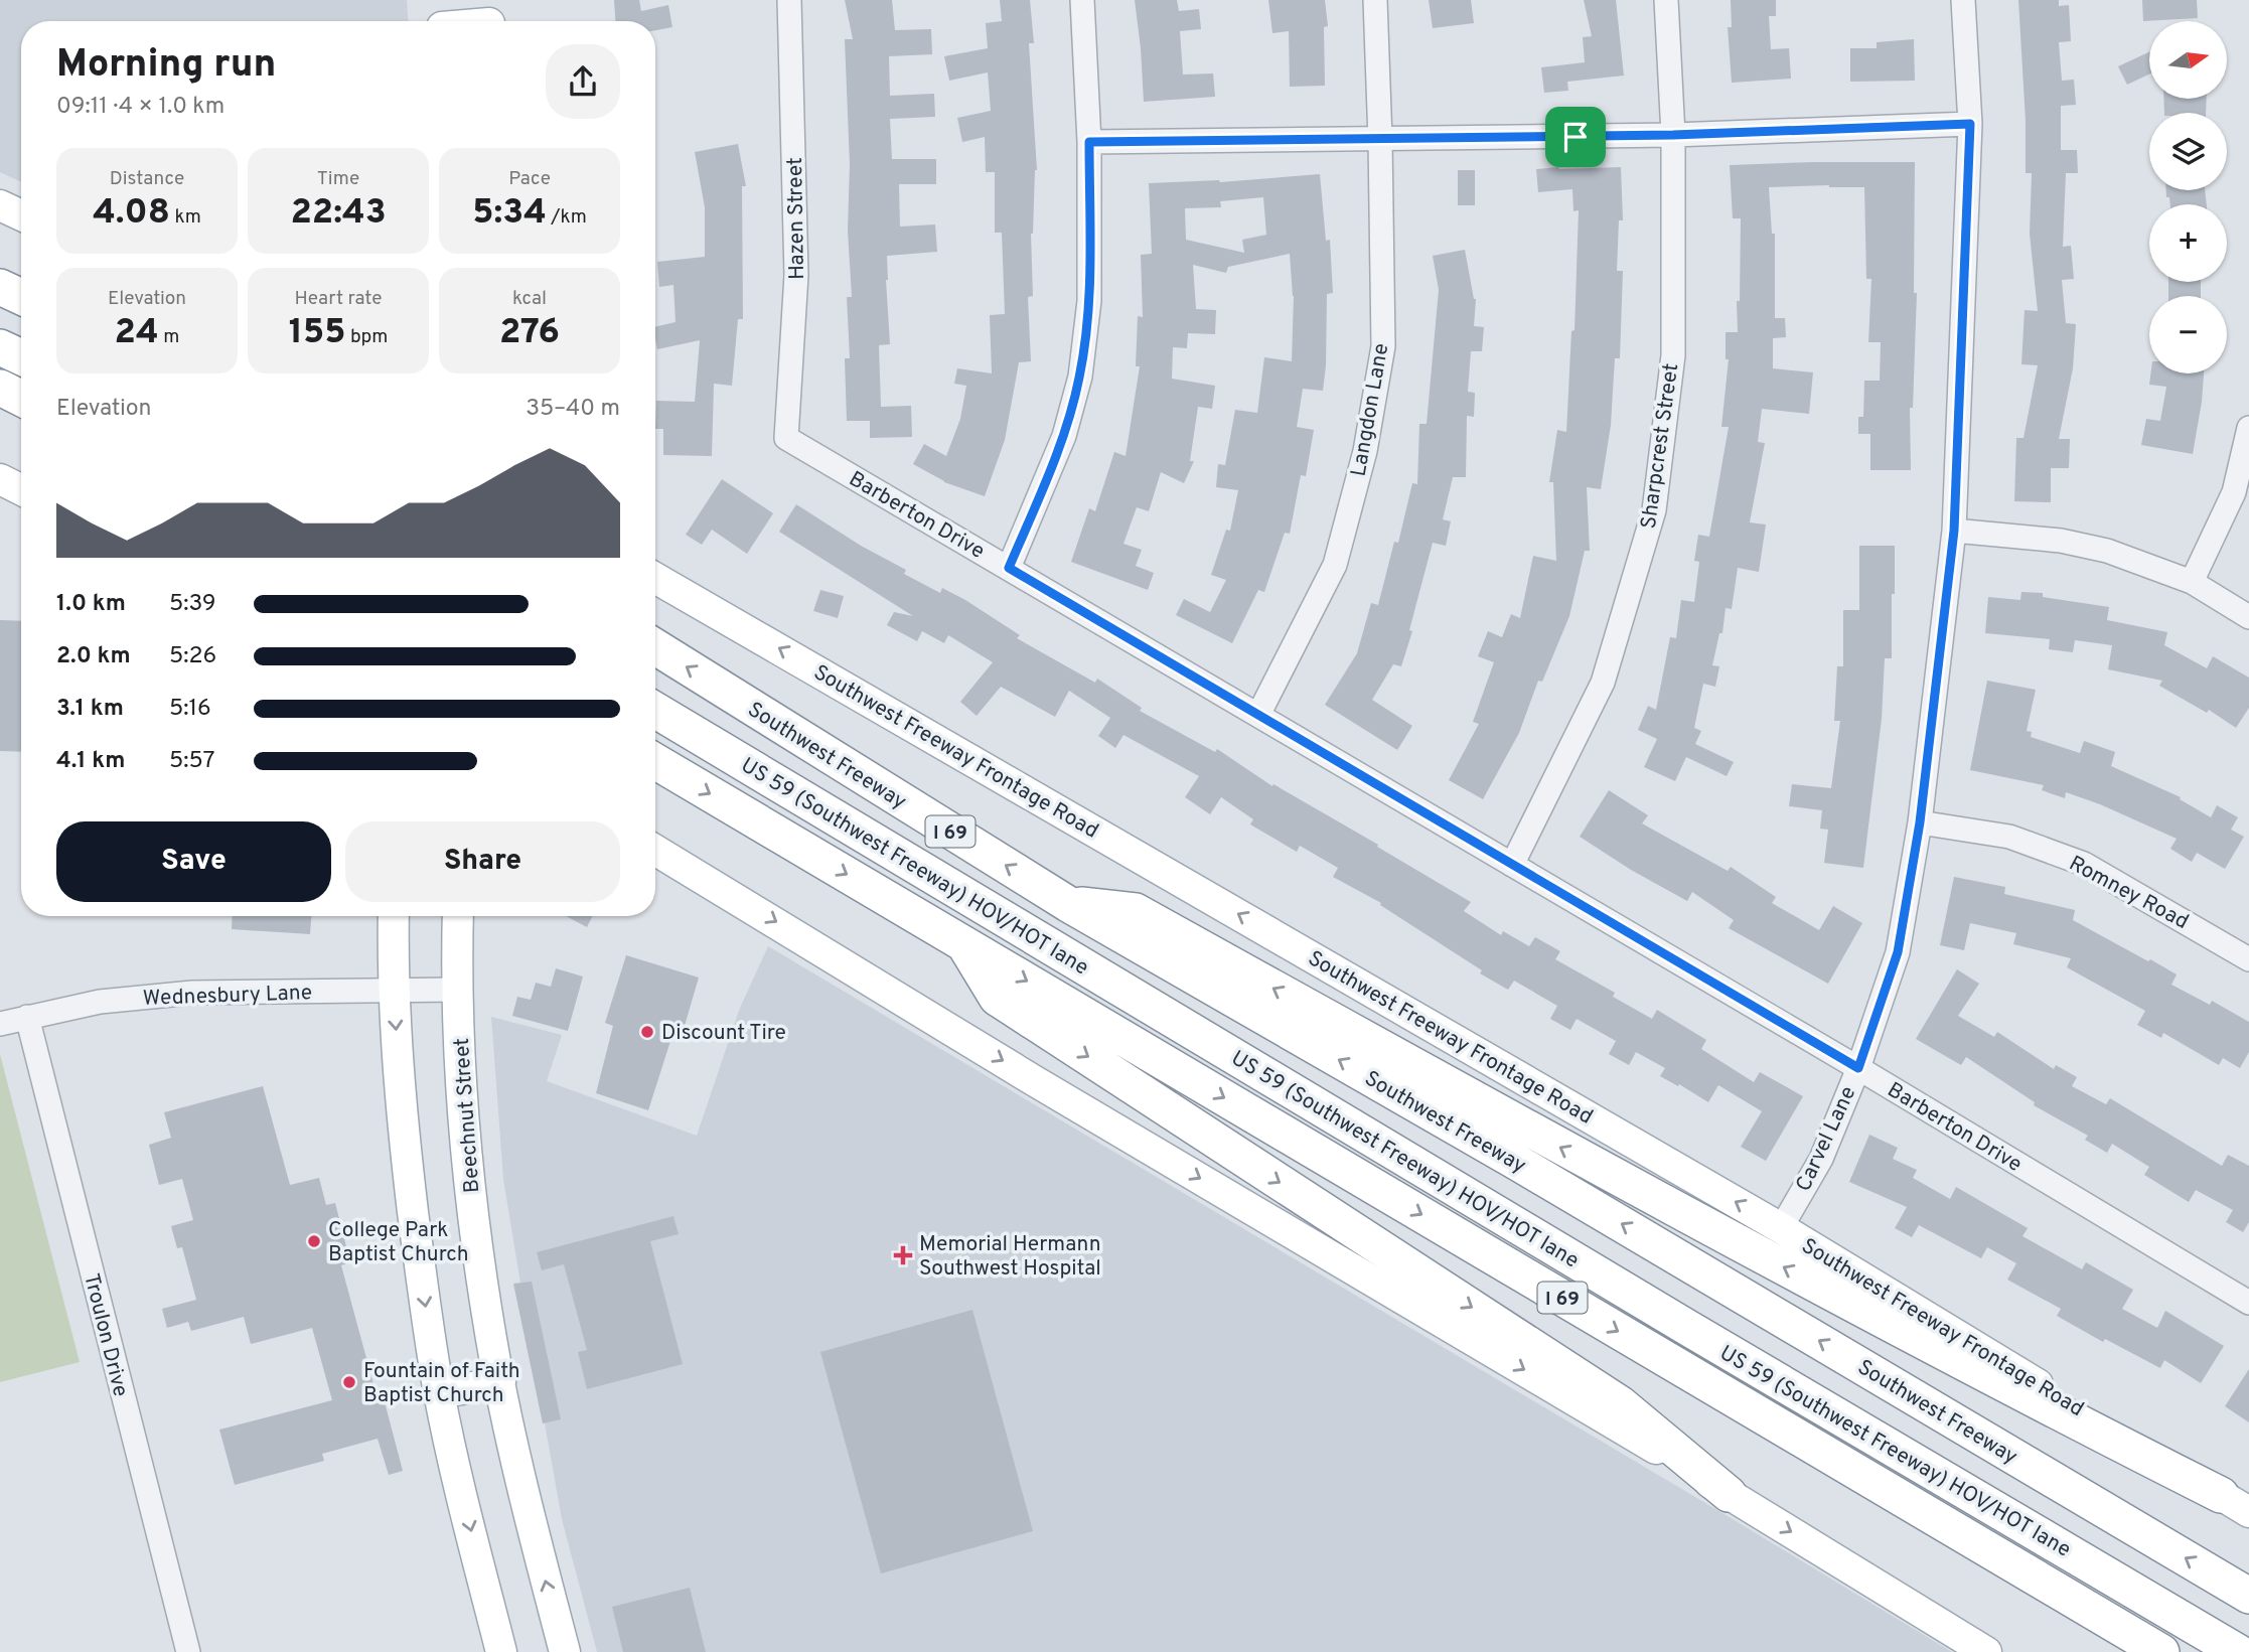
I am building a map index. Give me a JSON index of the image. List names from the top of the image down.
{
  "streets": {
    "highway": ["Southwest Freeway", "I 69", "US 59 (Southwest Freeway) HOV/HOT lane"],
    "main road": ["Southwest Freeway Frontage Road", "Beechnut Street"],
    "street": [
      "Hazen Street",
      "Langdon Lane",
      "Sharpcrest Street",
      "Barberton Drive",
      "Romney Road",
      "Wednesbury Lane",
      "Carvel Lane",
      "Troulon Drive"
    ]
  },
  "crossings": [
    ["Hazen Street", "Barberton Drive"],
    ["Langdon Lane", "Barberton Drive"],
    ["Sharpcrest Street", "Barberton Drive"],
    ["Barberton Drive", "Carvel Lane"],
    ["Southwest Freeway Frontage Road", "Carvel Lane"],
    ["Romney Road", "Carvel Lane"],
    ["Wednesbury Lane", "Beechnut Street"],
    ["Wednesbury Lane", "Troulon Drive"]
  ],
  "places": {
    "other": ["Discount Tire", "College Park Baptist Church", "Fountain of Faith Baptist Church"],
    "health": ["Memorial Hermann Southwest Hospital"]
  },
  "north": "right",
  "page": {
    "map_buttons": ["+", "−"],
    "heading": ["Morning run", "09:11 · 4 × 1.0 km"],
    "stats": [
      ["Distance", "4.08 km"],
      ["Time", "22:43"],
      ["Pace", "5:34 /km"],
      ["Elevation", "24 m"],
      ["Heart rate", "155 bpm"],
      ["kcal", "276"]
    ],
    "chart": ["Elevation", "35–40 m"],
    "list": [
      {
        "name": "1.0 km",
        "note": "5:39"
      },
      {
        "name": "2.0 km",
        "note": "5:26"
      },
      {
        "name": "3.1 km",
        "note": "5:16"
      },
      {
        "name": "4.1 km",
        "note": "5:57"
      }
    ],
    "buttons": ["Save", "Share"]
  }
}
